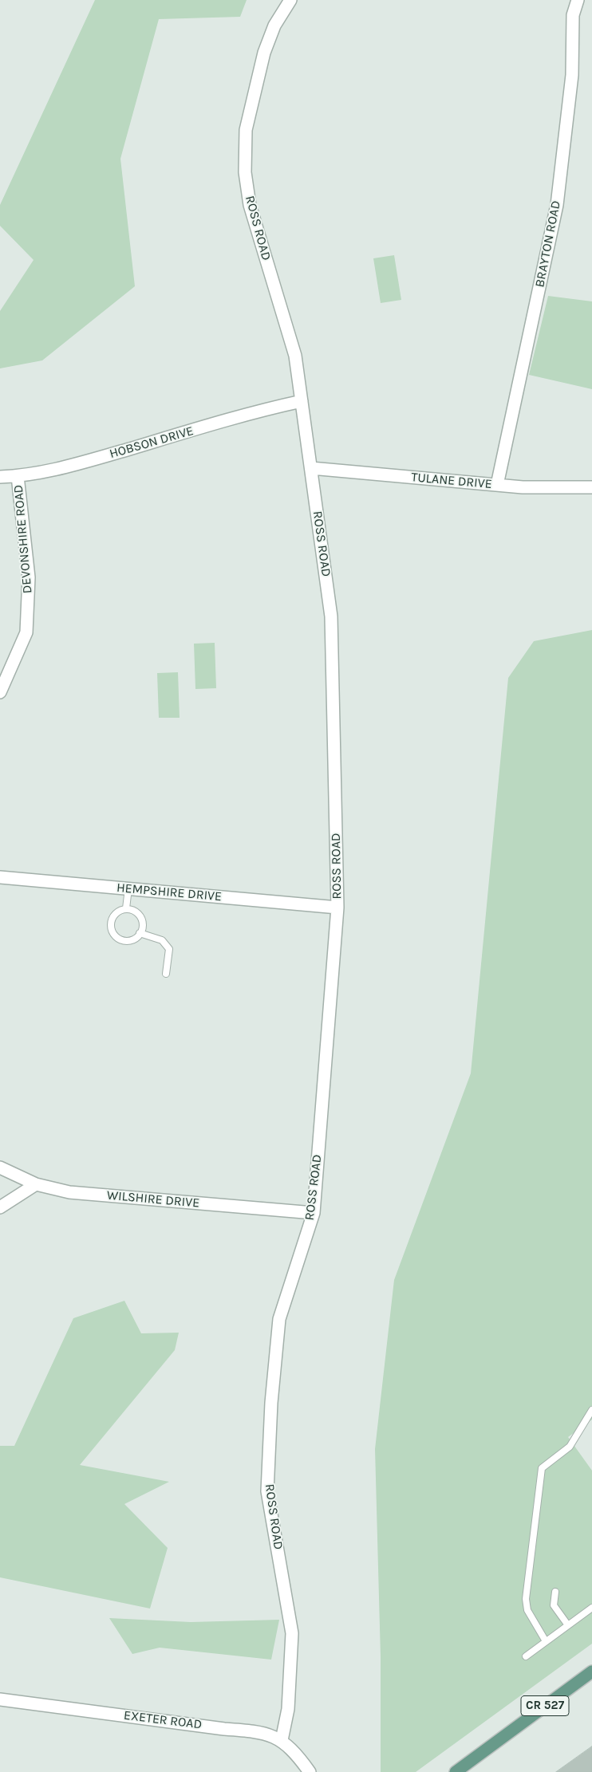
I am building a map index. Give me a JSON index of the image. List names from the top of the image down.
{
  "streets": {
    "main road": ["CR 527"],
    "street": [
      "ROSS ROAD",
      "BRAYTON ROAD",
      "HOBSON DRIVE",
      "TULANE DRIVE",
      "DEVONSHIRE ROAD",
      "HEMPSHIRE DRIVE",
      "WILSHIRE DRIVE",
      "EXETER ROAD"
    ]
  },
  "crossings": [
    ["ROSS ROAD", "HOBSON DRIVE"],
    ["ROSS ROAD", "TULANE DRIVE"],
    ["ROSS ROAD", "HEMPSHIRE DRIVE"],
    ["ROSS ROAD", "WILSHIRE DRIVE"],
    ["ROSS ROAD", "EXETER ROAD"],
    ["BRAYTON ROAD", "TULANE DRIVE"],
    ["HOBSON DRIVE", "DEVONSHIRE ROAD"]
  ]
}
